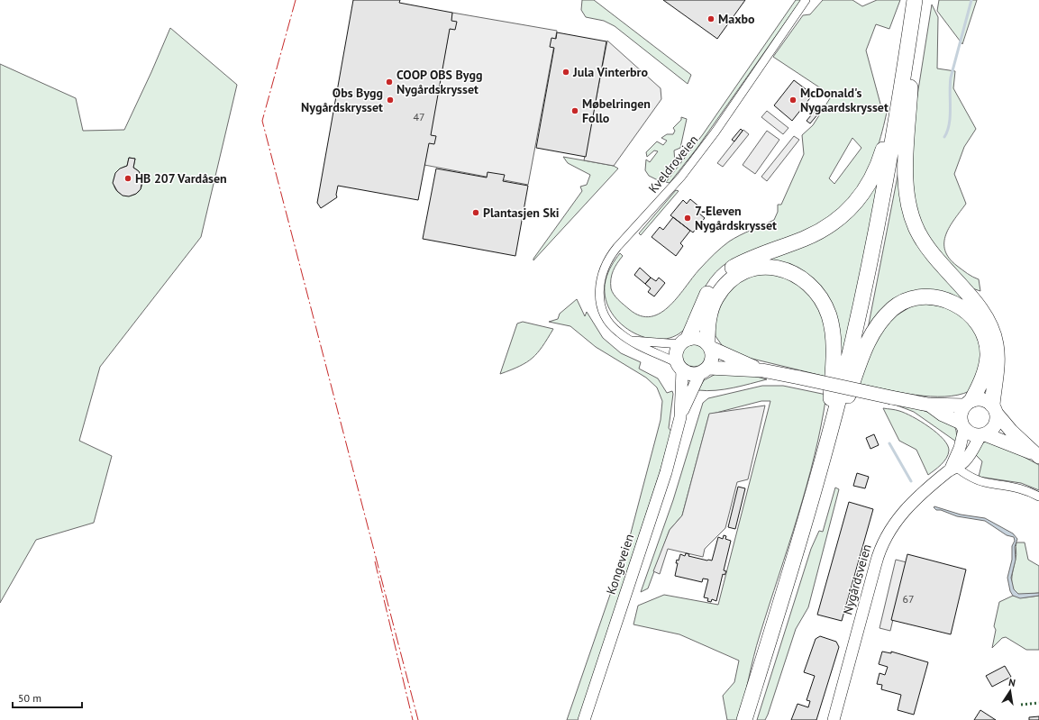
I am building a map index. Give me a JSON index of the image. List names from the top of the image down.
{
  "streets": {
    "main road": ["Kongeveien", "Nygårdsveien"],
    "street": ["Kveldroveien"]
  },
  "crossings": [
    ["Kveldroveien", "Kongeveien"]
  ],
  "places": [
    "Maxbo",
    "Jula Vinterbro",
    "COOP OBS Bygg Nygårdskrysset",
    "Obs Bygg Nygårdskrysset",
    "McDonald's Nygaardskrysset",
    "Møbelringen Follo",
    "HB 207 Vardåsen",
    "Plantasjen Ski",
    "7-Eleven Nygårdskrysset"
  ],
  "house_numbers": ["47", "67"],
  "scale_bar": "50 m",
  "north": "top"
}
